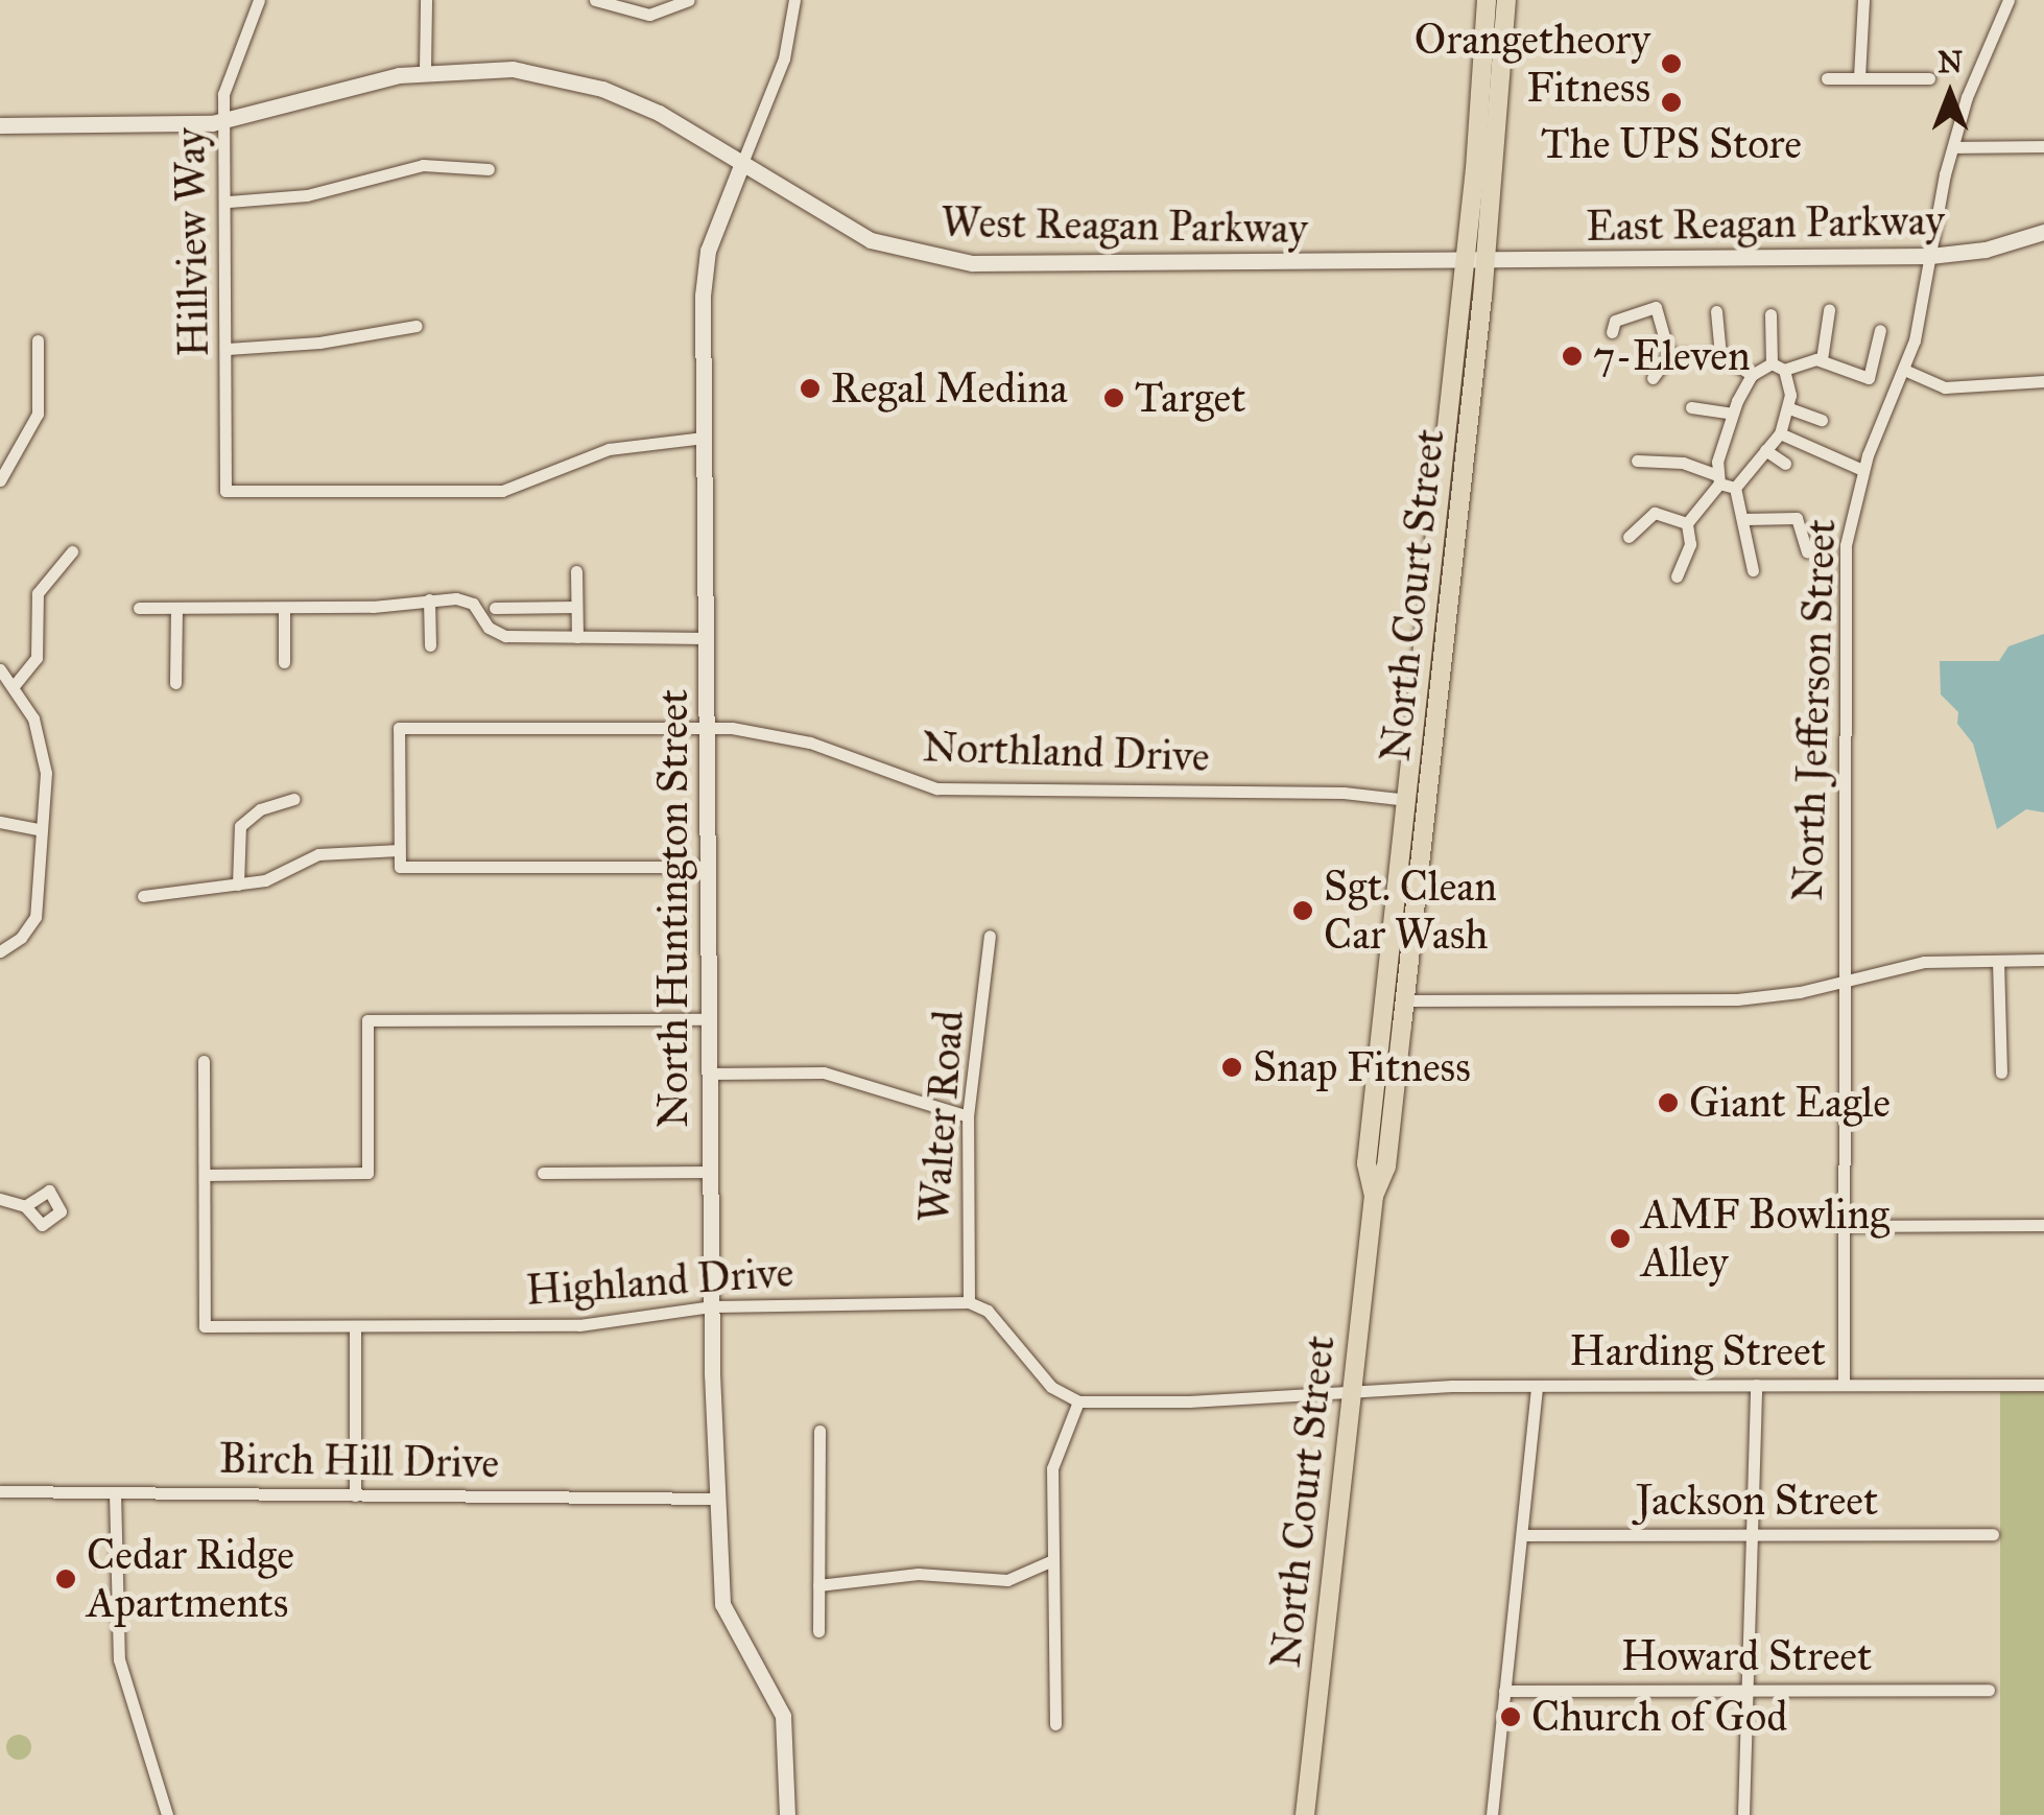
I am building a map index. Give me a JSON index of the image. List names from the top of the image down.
{
  "streets": {
    "main road": ["North Court Street"],
    "street": [
      "East Reagan Parkway",
      "West Reagan Parkway",
      "Hillview Way",
      "North Jefferson Street",
      "Northland Drive",
      "North Huntington Street",
      "Walter Road",
      "Highland Drive",
      "Harding Street",
      "Birch Hill Drive",
      "Jackson Street",
      "Howard Street"
    ]
  },
  "crossings": [
    ["East Reagan Parkway", "West Reagan Parkway"],
    ["East Reagan Parkway", "North Court Street"],
    ["East Reagan Parkway", "North Jefferson Street"],
    ["West Reagan Parkway", "Hillview Way"],
    ["West Reagan Parkway", "North Court Street"],
    ["West Reagan Parkway", "North Huntington Street"],
    ["Hillview Way", "North Huntington Street"],
    ["North Court Street", "Northland Drive"],
    ["North Court Street", "Harding Street"],
    ["North Jefferson Street", "Harding Street"],
    ["Northland Drive", "North Huntington Street"],
    ["North Huntington Street", "Highland Drive"],
    ["North Huntington Street", "Birch Hill Drive"],
    ["Walter Road", "Highland Drive"]
  ],
  "places": [
    "Orangetheory Fitness",
    "The UPS Store",
    "7-Eleven",
    "Regal Medina",
    "Target",
    "Sgt. Clean Car Wash",
    "Snap Fitness",
    "Giant Eagle",
    "AMF Bowling Alley",
    "Cedar Ridge Apartments",
    "Church of God"
  ],
  "north": "top"
}
